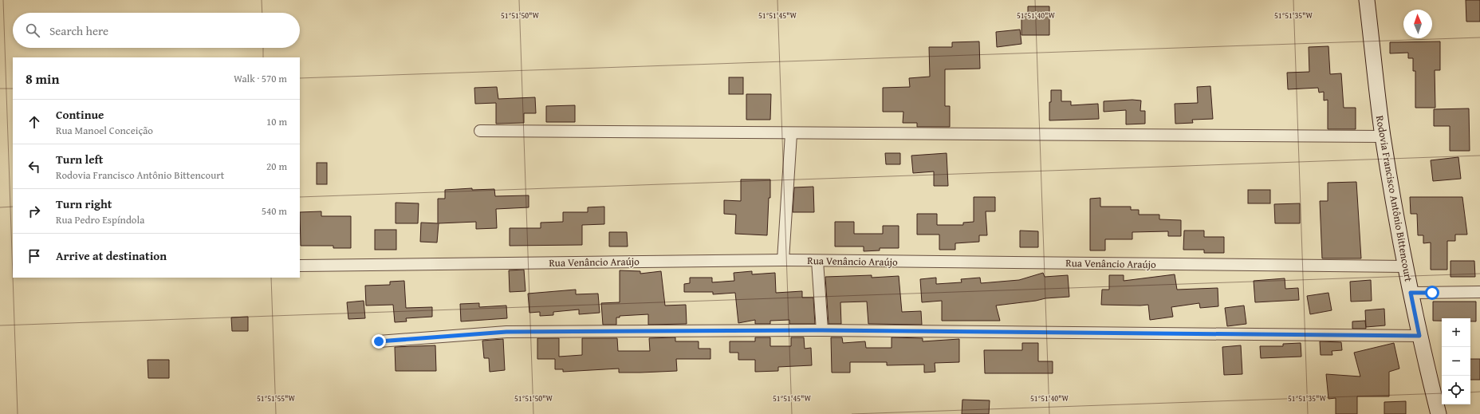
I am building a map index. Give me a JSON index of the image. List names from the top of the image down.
{
  "streets": {
    "street": ["Rodovia Francisco Antônio Bittencourt", "Rua Venâncio Araújo"]
  },
  "crossings": [
    ["Rodovia Francisco Antônio Bittencourt", "Rua Venâncio Araújo"]
  ],
  "north": "top",
  "page": {
    "search": "Search here",
    "heading": ["8 min", "Walk · 570 m"],
    "list": [
      ["Continue", "Rua Manoel Conceição", "10 m"],
      ["Turn left", "Rodovia Francisco Antônio Bittencourt", "20 m"],
      ["Turn right", "Rua Pedro Espíndola", "540 m"],
      "Arrive at destination"
    ],
    "map_buttons": ["+", "−"]
  },
  "coordinates": [
    "51°51'50\"W",
    "51°51'45\"W",
    "51°51'40\"W",
    "51°51'35\"W",
    "51°51'55\"W"
  ]
}
